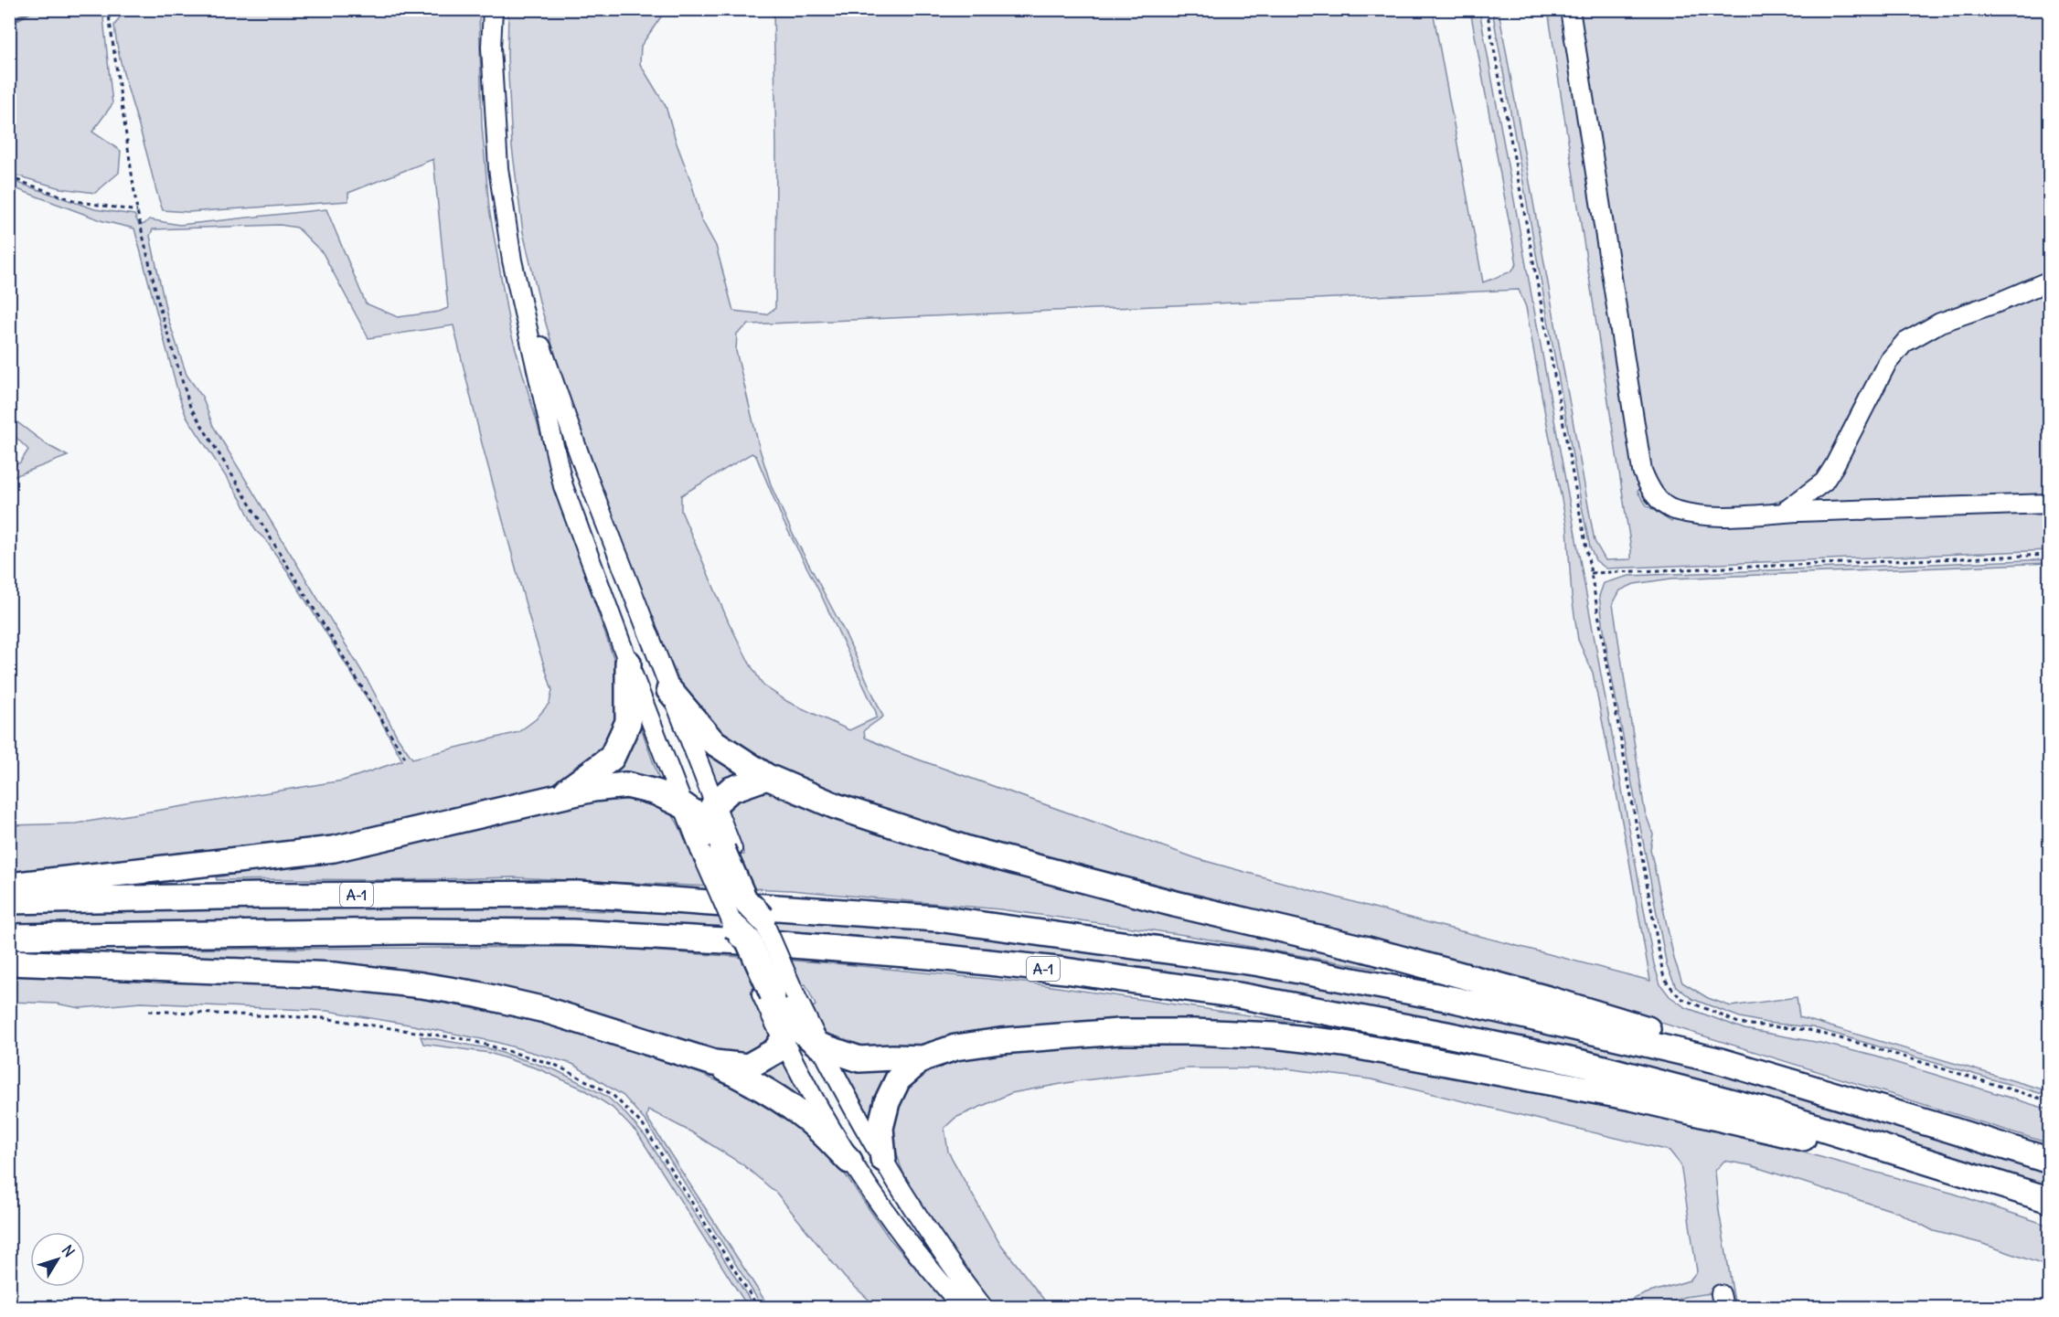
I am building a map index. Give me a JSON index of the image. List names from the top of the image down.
{
  "streets": {
    "highway": ["A-1"]
  },
  "north": "top right"
}
